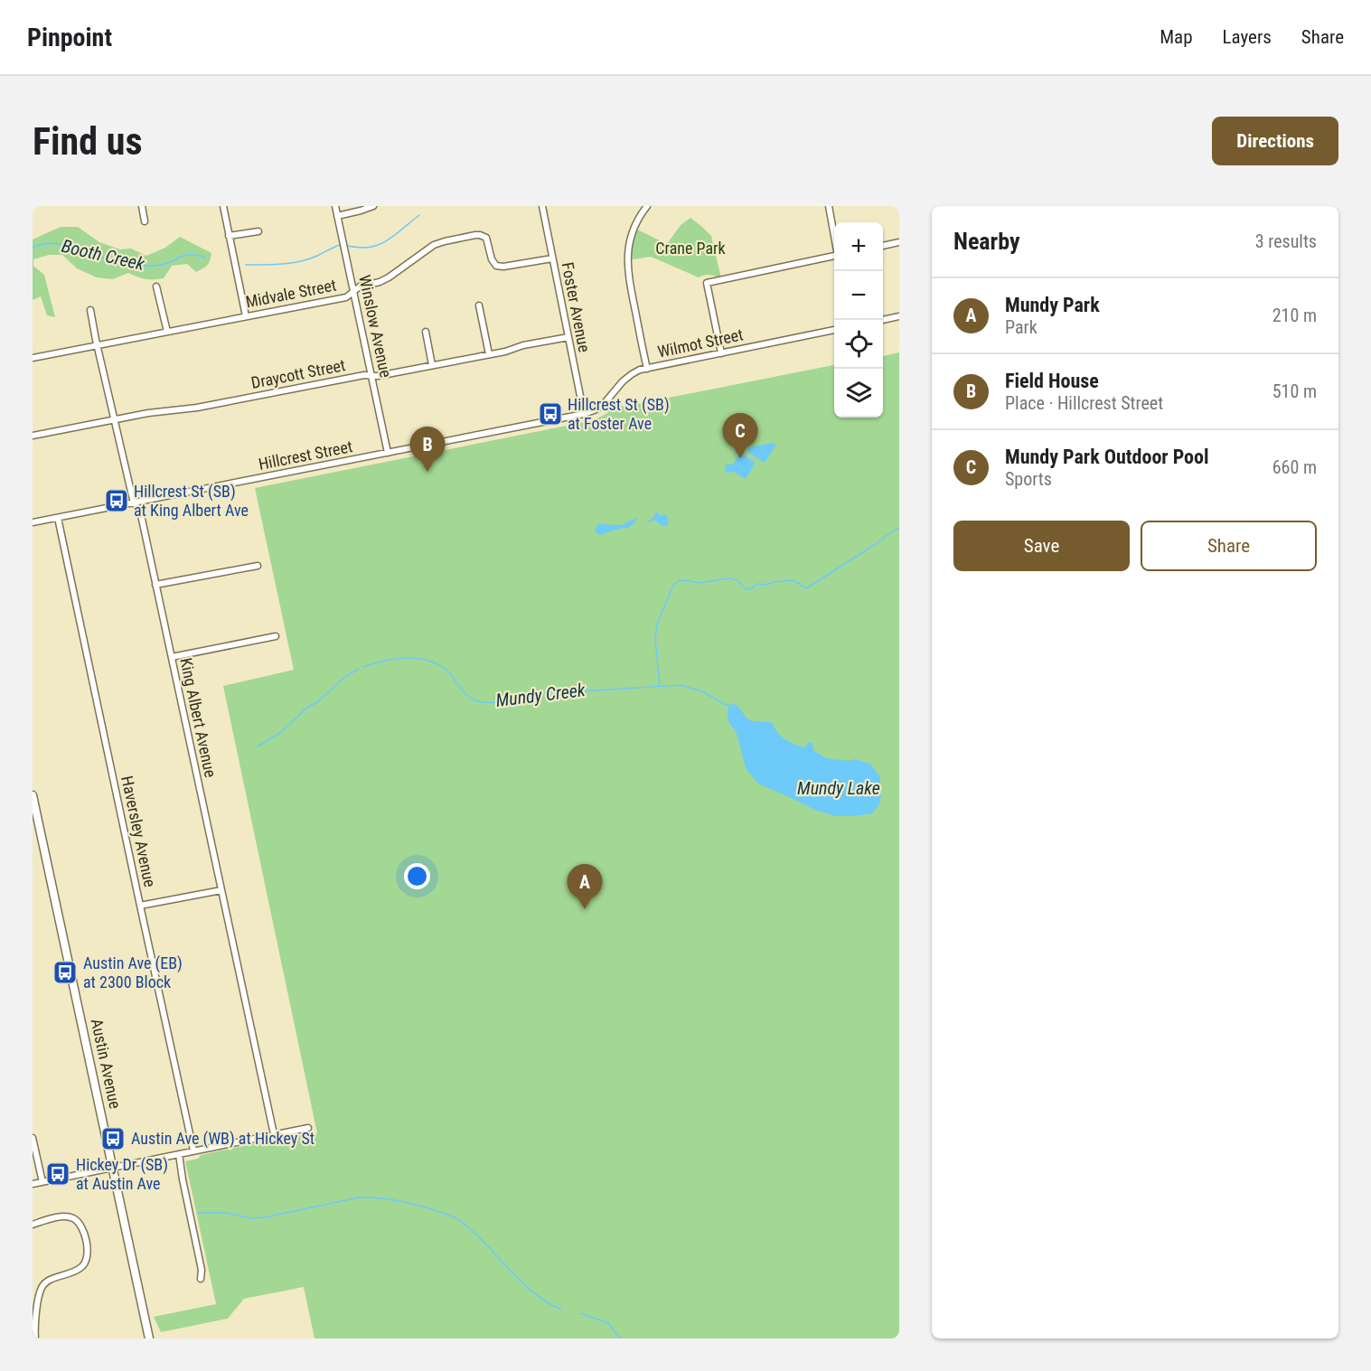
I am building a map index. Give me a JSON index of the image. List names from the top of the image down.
{
  "streets": {
    "main road": ["Austin Avenue"],
    "street": [
      "Midvale Street",
      "Foster Avenue",
      "Winslow Avenue",
      "Wilmot Street",
      "Draycott Street",
      "Hillcrest Street",
      "King Albert Avenue",
      "Haversley Avenue"
    ]
  },
  "crossings": [
    ["Midvale Street", "Foster Avenue"],
    ["Midvale Street", "Winslow Avenue"],
    ["Midvale Street", "King Albert Avenue"],
    ["Foster Avenue", "Wilmot Street"],
    ["Foster Avenue", "Draycott Street"],
    ["Foster Avenue", "Hillcrest Street"],
    ["Winslow Avenue", "Draycott Street"],
    ["Winslow Avenue", "Hillcrest Street"],
    ["Wilmot Street", "Hillcrest Street"],
    ["Draycott Street", "King Albert Avenue"],
    ["Hillcrest Street", "King Albert Avenue"],
    ["Hillcrest Street", "Haversley Avenue"]
  ],
  "water": ["Booth Creek", "Mundy Creek", "Mundy Lake"],
  "parks": ["Crane Park"],
  "places": {
    "bus stop": [
      "Hillcrest St (SB) at Foster Ave",
      "Hillcrest St (SB) at King Albert Ave",
      "Austin Ave (EB) at 2300 Block",
      "Austin Ave (WB) at Hickey St",
      "Hickey Dr (SB) at Austin Ave"
    ]
  },
  "page": {
    "header": "Pinpoint",
    "nav": ["Map", "Layers", "Share"],
    "buttons": [
      "Directions",
      ["Save", "Share"]
    ],
    "title": "Find us",
    "heading": ["Nearby", "3 results"],
    "map_buttons": ["+", "−"],
    "list": [
      {
        "mark": "A",
        "name": "Mundy Park",
        "note": "Park",
        "value": "210 m"
      },
      {
        "mark": "B",
        "name": "Field House",
        "note": "Place · Hillcrest Street",
        "value": "510 m"
      },
      {
        "mark": "C",
        "name": "Mundy Park Outdoor Pool",
        "note": "Sports",
        "value": "660 m"
      }
    ],
    "pins": ["C", "B", "A"]
  }
}
